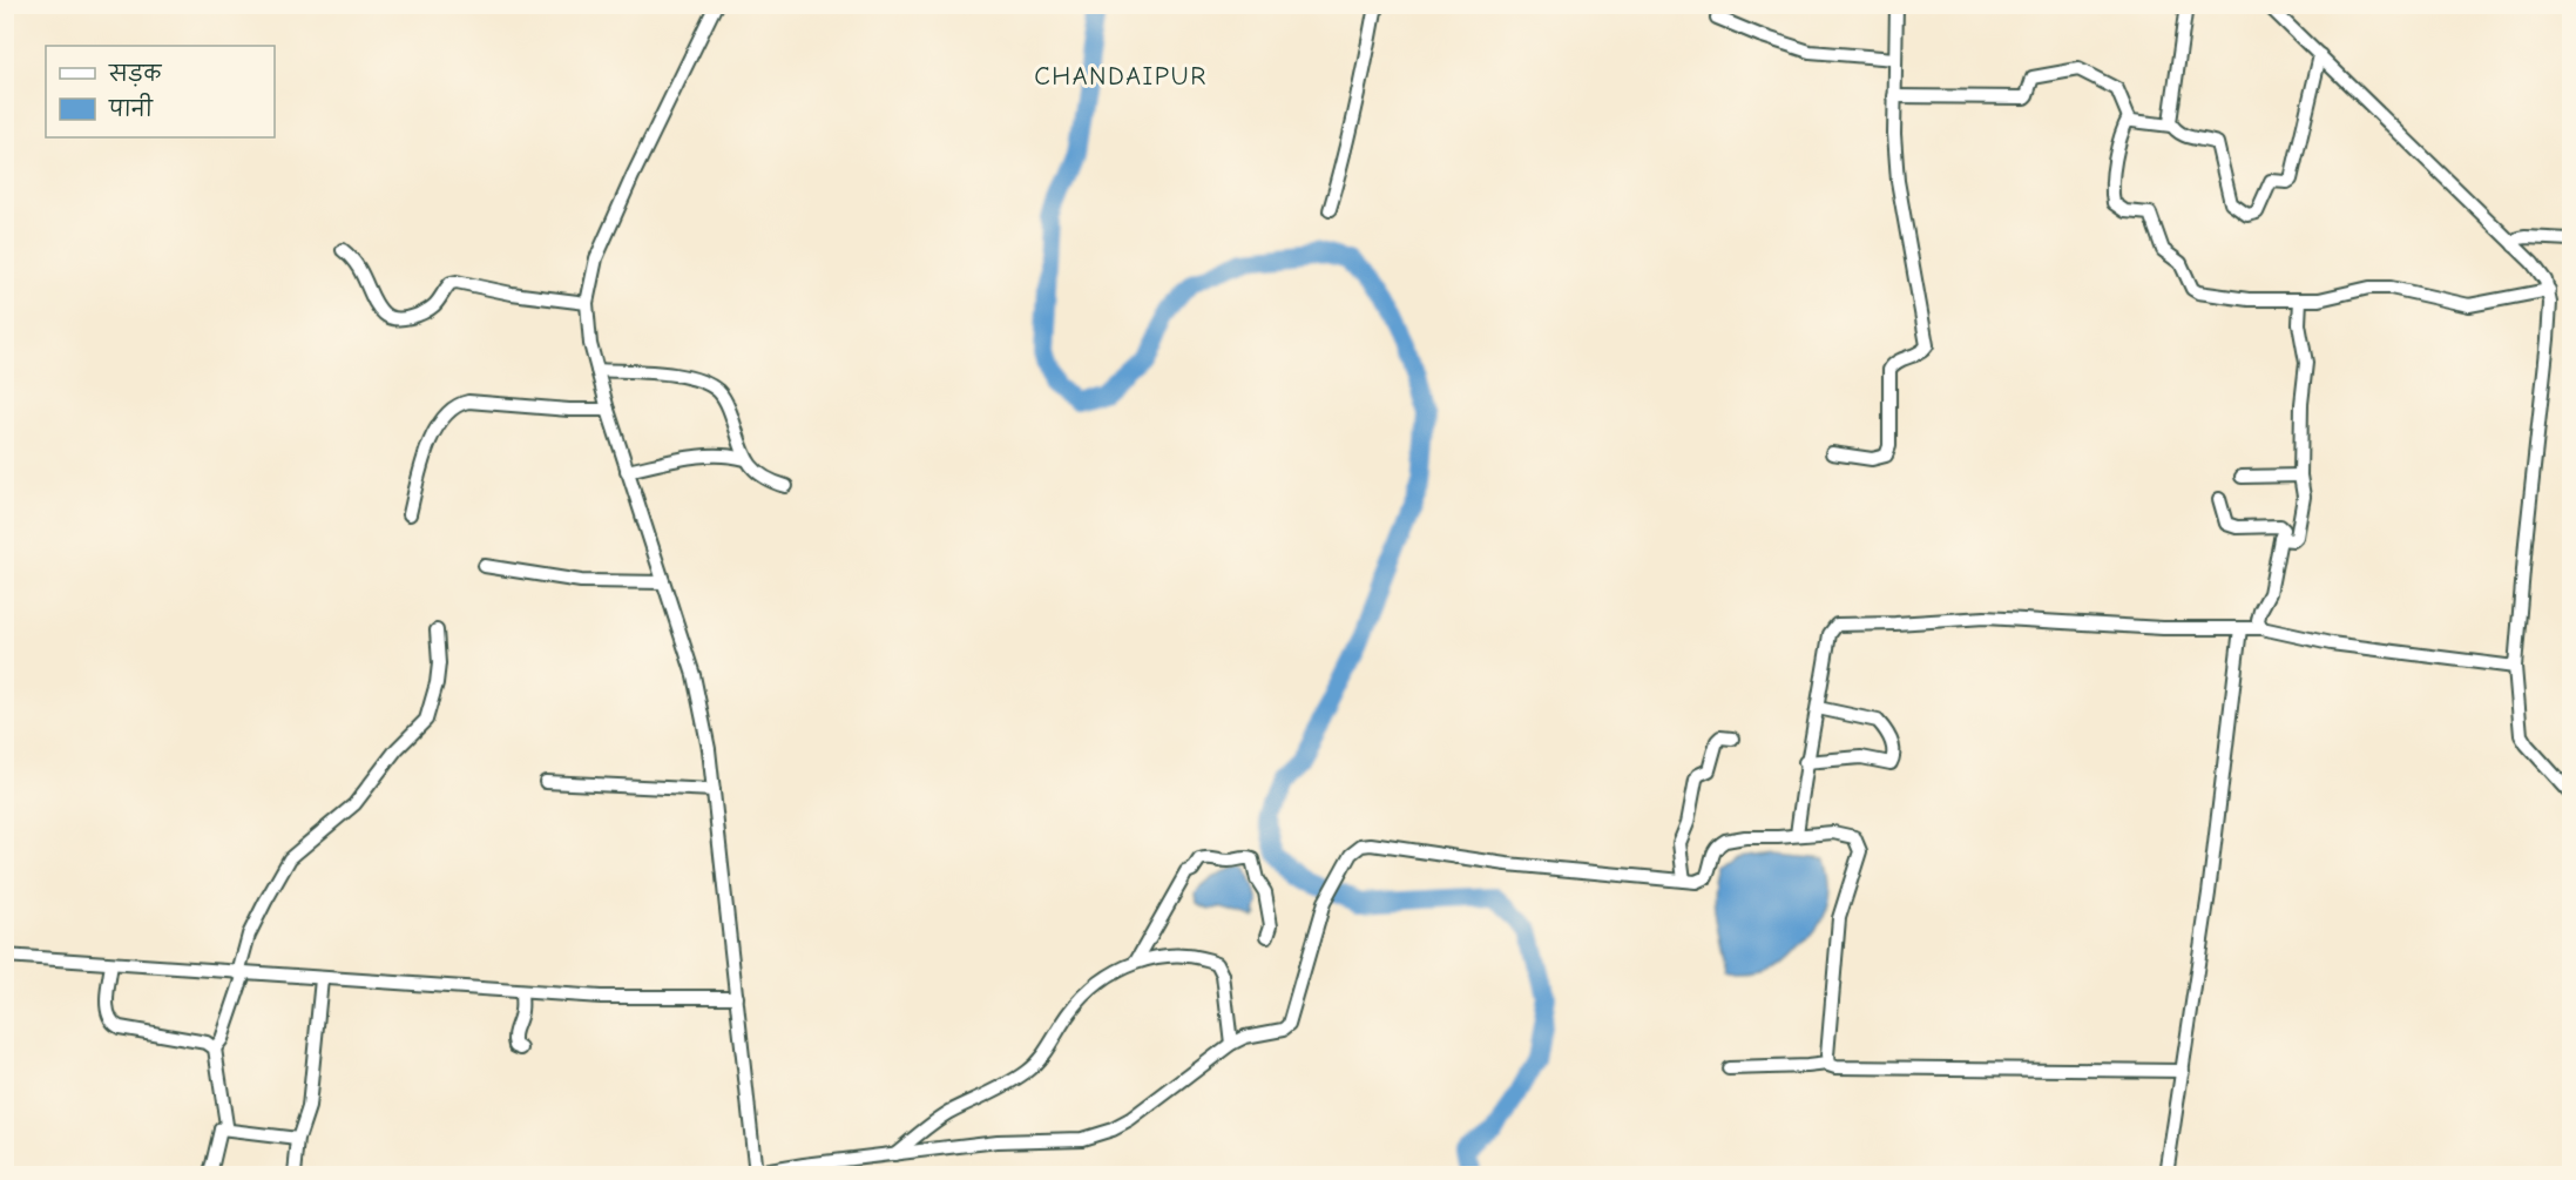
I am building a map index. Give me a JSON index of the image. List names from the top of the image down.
{
  "districts": ["CHANDAIPUR"],
  "legend": ["सड़क", "पानी"]
}
